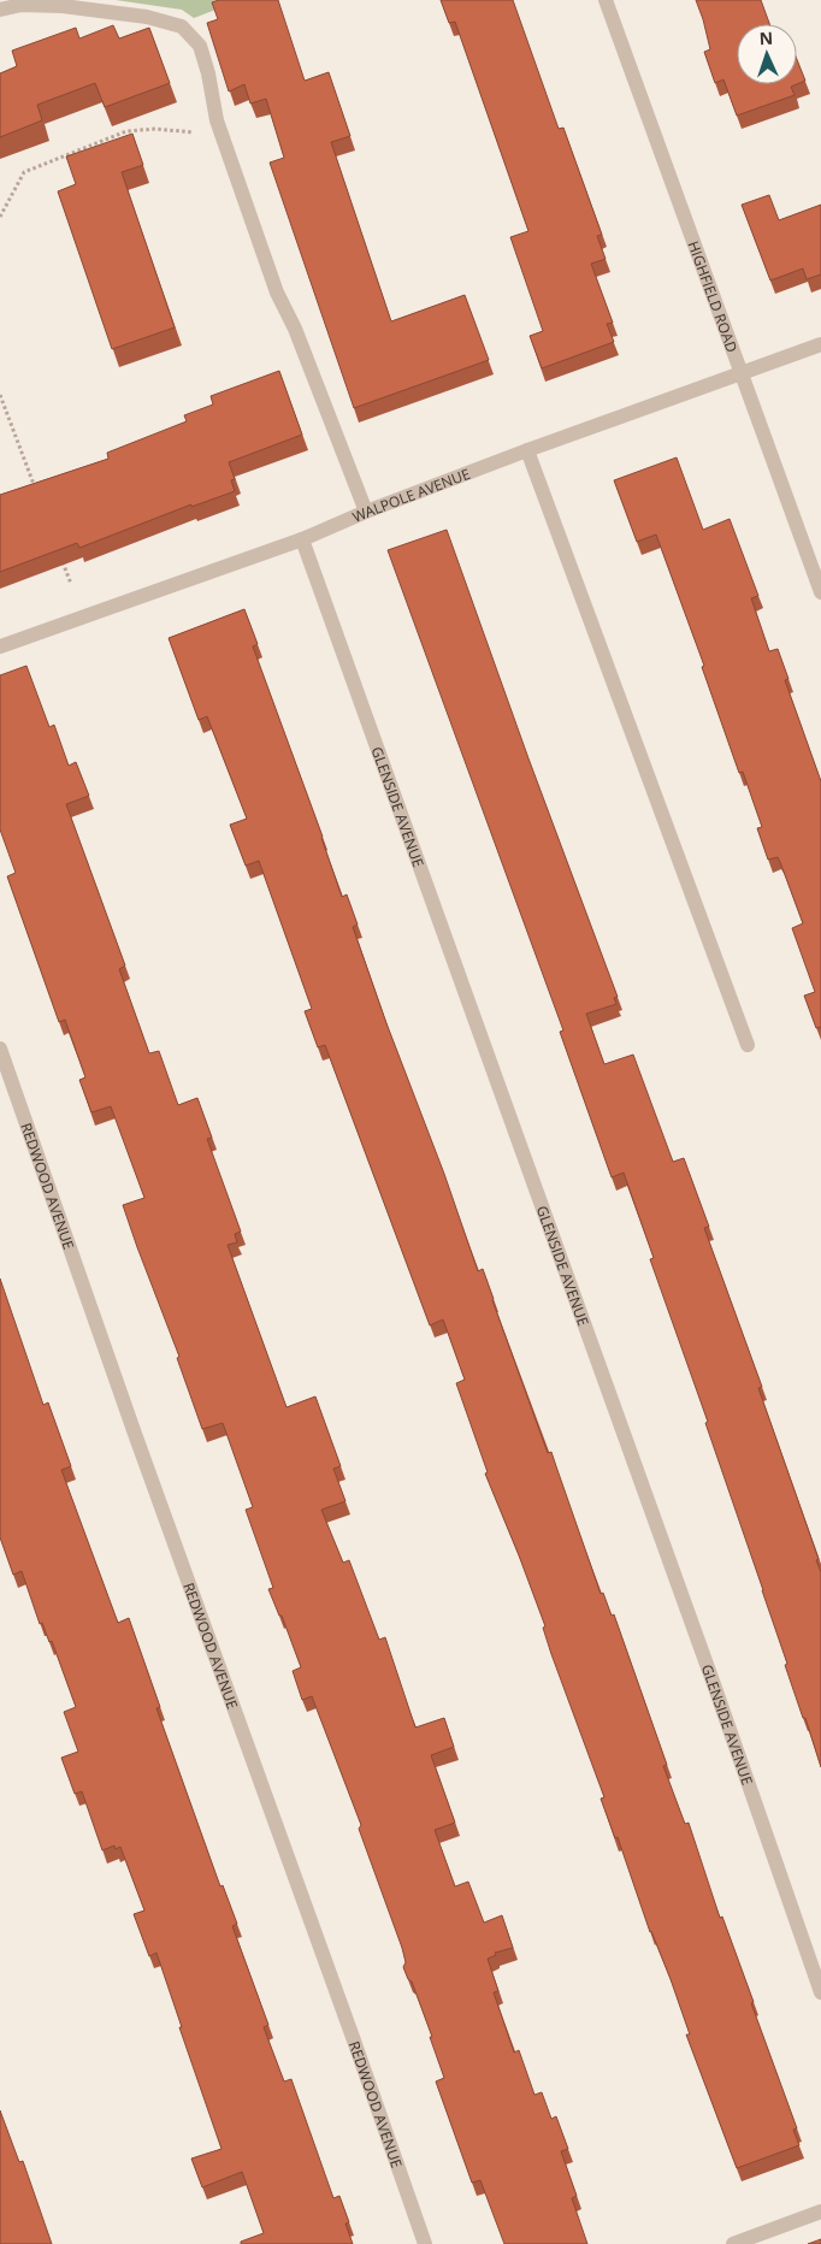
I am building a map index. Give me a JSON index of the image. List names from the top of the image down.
{
  "streets": {
    "street": [
      "HIGHFIELD ROAD",
      "WALPOLE AVENUE",
      "GLENSIDE AVENUE",
      "REDWOOD AVENUE"
    ]
  },
  "crossings": [
    ["HIGHFIELD ROAD", "WALPOLE AVENUE"],
    ["WALPOLE AVENUE", "GLENSIDE AVENUE"]
  ],
  "north": "top"
}
